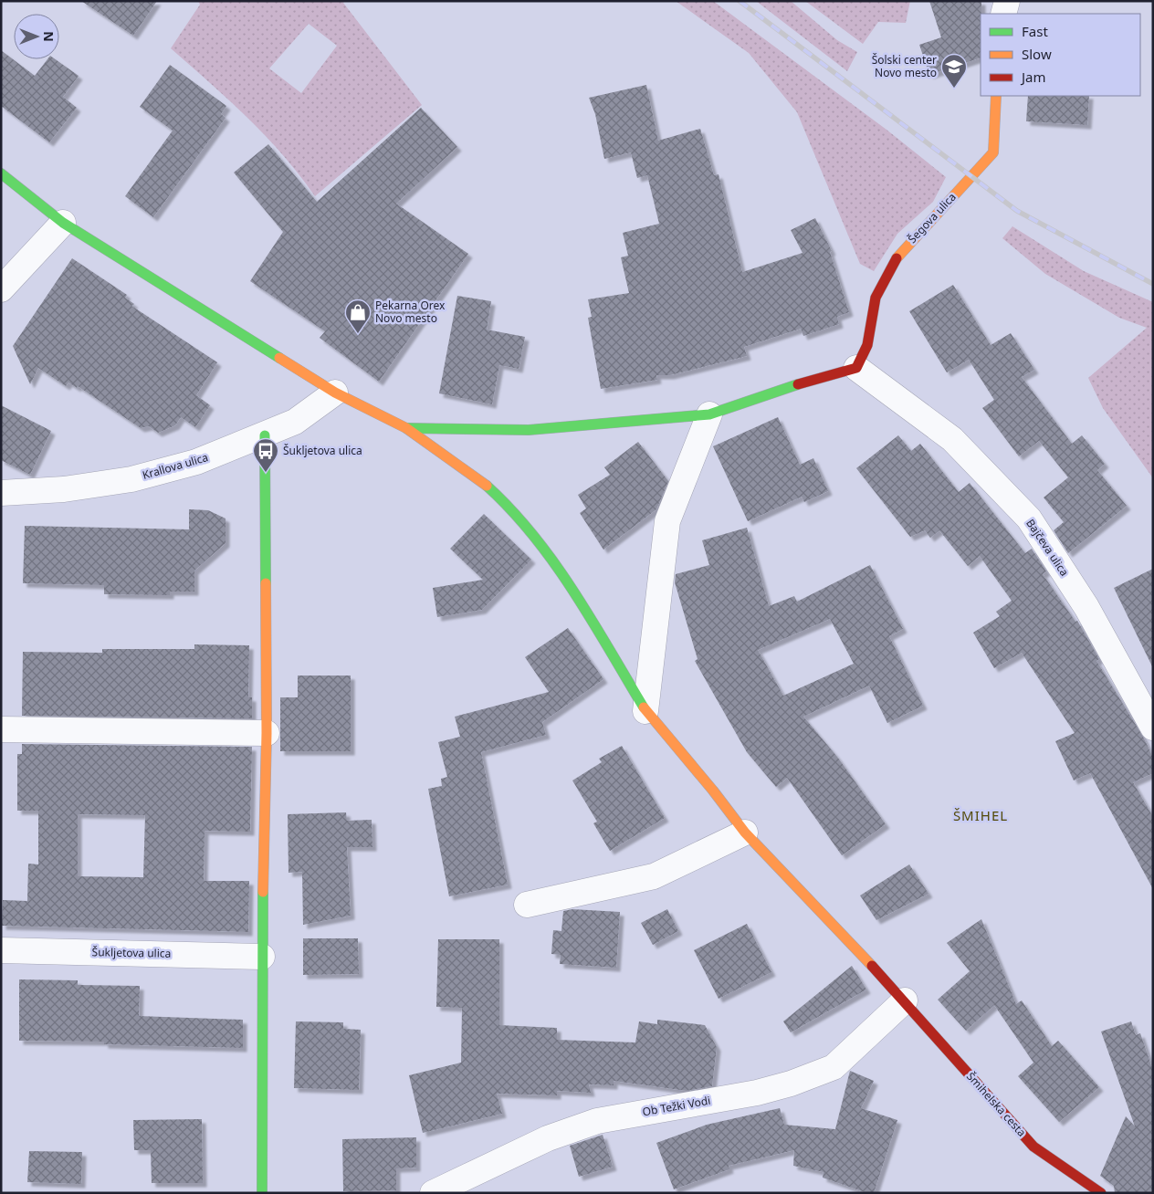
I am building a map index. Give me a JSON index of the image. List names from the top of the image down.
{
  "streets": {
    "street": [
      "Šegova ulica",
      "Krallova ulica",
      "Bajčeva ulica",
      "Šukljetova ulica",
      "Šmihelska cesta",
      "Ob Težki Vodi"
    ]
  },
  "crossings": [
    ["Šegova ulica", "Bajčeva ulica"],
    ["Krallova ulica", "Šmihelska cesta"],
    ["Šmihelska cesta", "Ob Težki Vodi"]
  ],
  "districts": ["ŠMIHEL"],
  "places": {
    "school or university": ["Šolski center Novo mesto"],
    "shop": ["Pekarna Orex Novo mesto"],
    "bus stop": ["Šukljetova ulica"]
  },
  "legend": ["Fast", "Slow", "Jam"],
  "north": "right"
}
